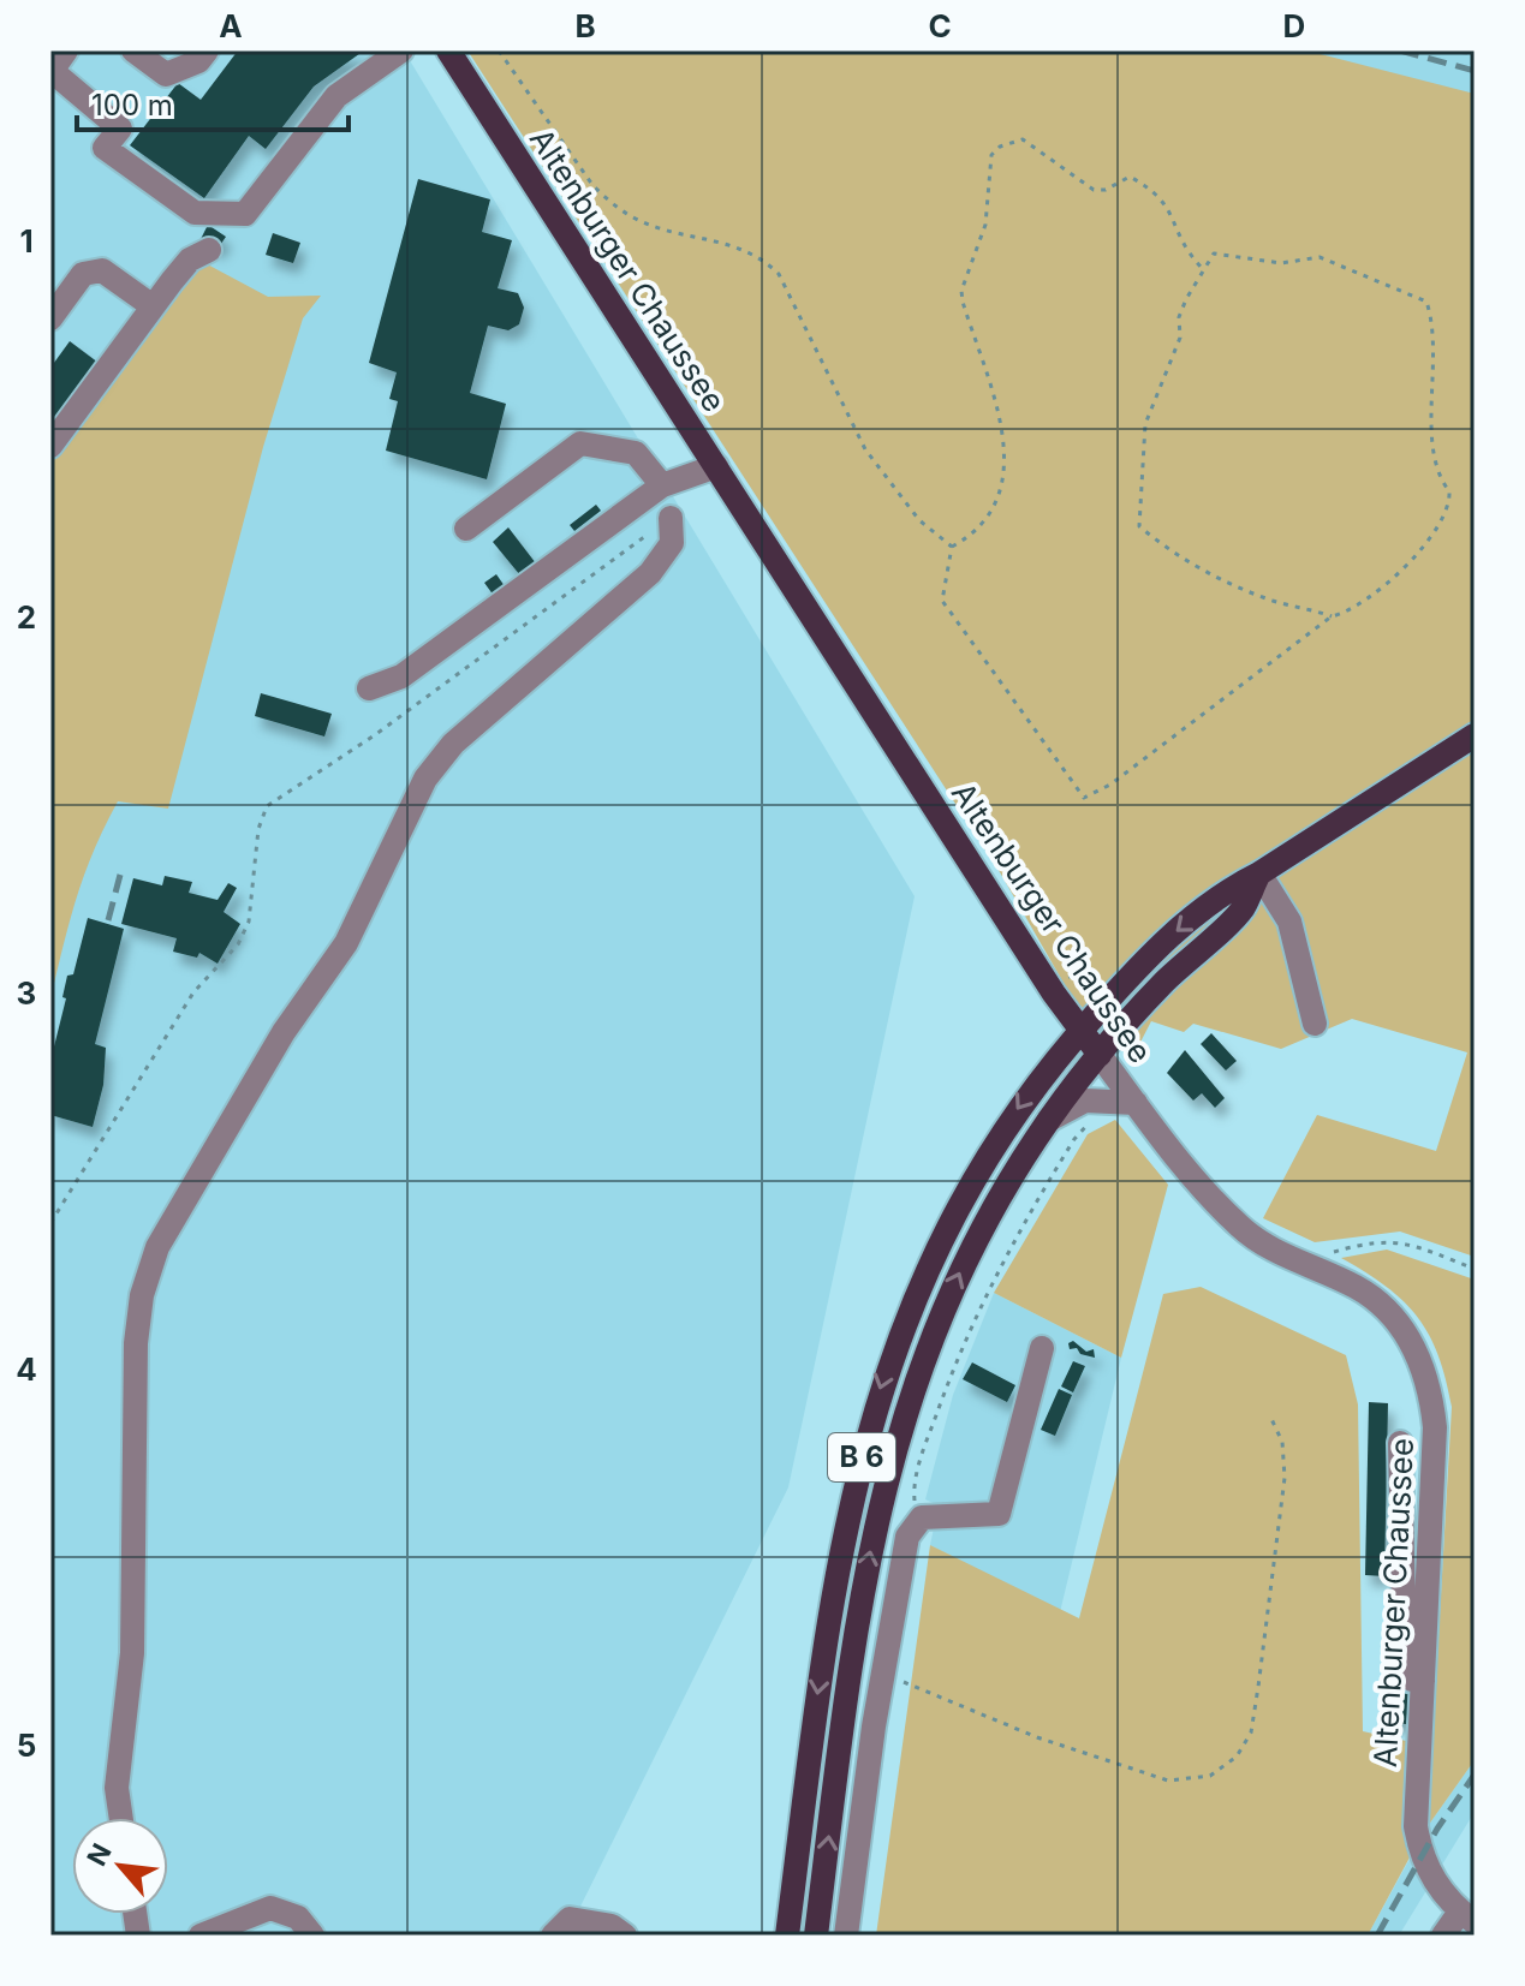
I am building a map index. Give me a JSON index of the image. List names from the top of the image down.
{
  "streets": {
    "main road": ["Altenburger Chaussee", "B 6"]
  },
  "crossings": [
    ["Altenburger Chaussee", "B 6"]
  ],
  "scale_bar": "100 m",
  "north": "top left",
  "grid": {
    "columns": [
      "A",
      "B",
      "C",
      "D"
    ],
    "rows": [
      "1",
      "2",
      "3",
      "4",
      "5"
    ]
  }
}
